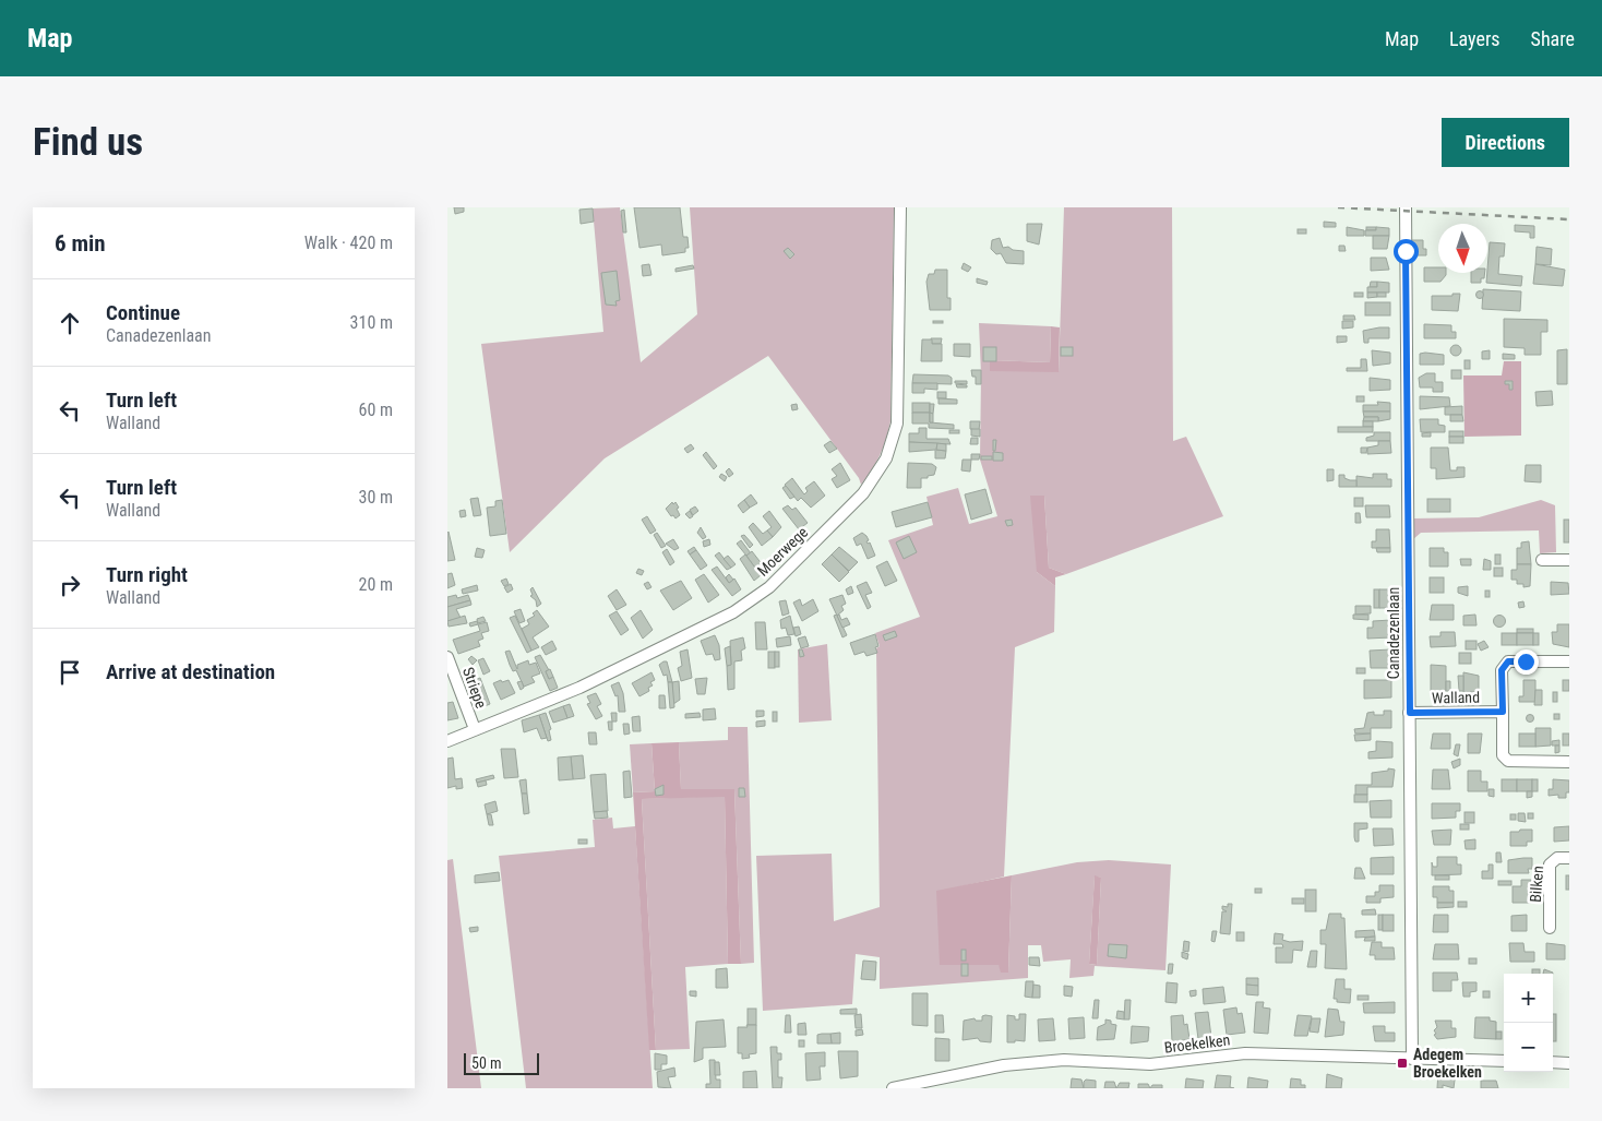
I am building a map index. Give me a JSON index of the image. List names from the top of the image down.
{
  "streets": {
    "street": [
      "Moerwege",
      "Canadezenlaan",
      "Striepe",
      "Walland",
      "Bilken",
      "Broekelken"
    ]
  },
  "crossings": [
    ["Moerwege", "Striepe"],
    ["Canadezenlaan", "Walland"],
    ["Canadezenlaan", "Broekelken"]
  ],
  "places": {
    "transit": ["Adegem Broekelken"]
  },
  "scale_bar": "50 m",
  "north": "bottom",
  "page": {
    "header": "Map",
    "nav": ["Map", "Layers", "Share"],
    "buttons": "Directions",
    "title": "Find us",
    "heading": ["6 min", "Walk · 420 m"],
    "list": [
      ["Continue", "Canadezenlaan", "310 m"],
      ["Turn left", "Walland", "60 m"],
      ["Turn left", "Walland", "30 m"],
      ["Turn right", "Walland", "20 m"],
      "Arrive at destination"
    ],
    "map_buttons": ["+", "−"],
    "scale": "50 m"
  }
}
